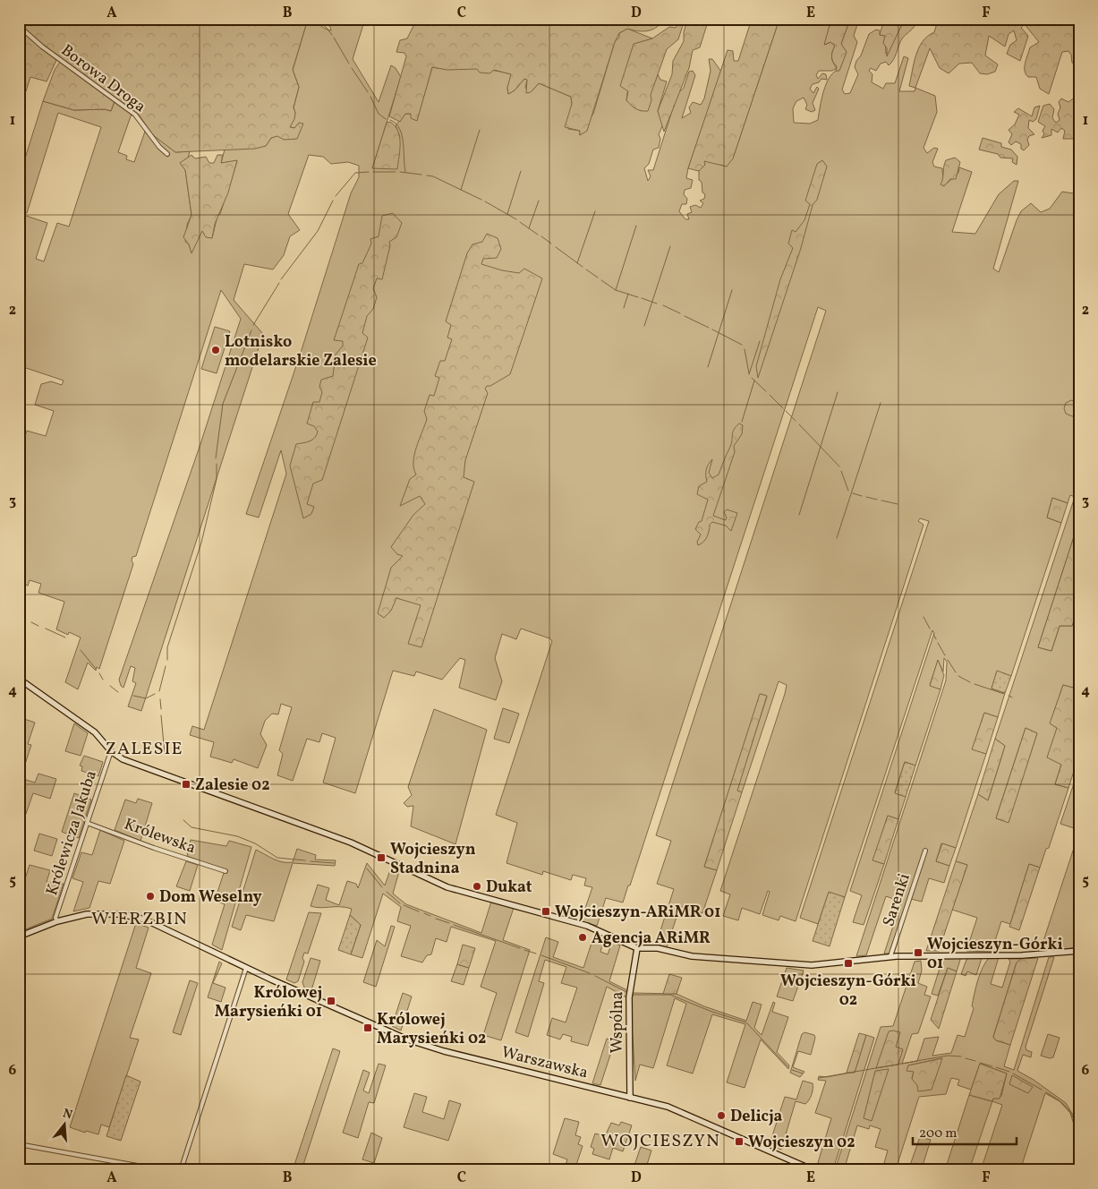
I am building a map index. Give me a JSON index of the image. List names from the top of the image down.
{
  "streets": {
    "street": [
      "Borowa Droga",
      "Królewicza Jakuba",
      "Królewska",
      "Sarenki",
      "Wspólna",
      "Warszawska"
    ]
  },
  "crossings": [
    ["Królewicza Jakuba", "Królewska"],
    ["Królewicza Jakuba", "Warszawska"],
    ["Wspólna", "Warszawska"]
  ],
  "districts": ["ZALESIE", "WIERZBIN", "WOJCIESZYN"],
  "places": {
    "other": [
      "Lotnisko modelarskie Zalesie",
      "Dukat",
      "Dom Weselny",
      "Agencja ARiMR",
      "Delicja"
    ],
    "transit": [
      "Zalesie 02",
      "Wojcieszyn Stadnina",
      "Wojcieszyn-ARiMR 01",
      "Wojcieszyn-Górki 01",
      "Wojcieszyn-Górki 02",
      "Królowej Marysieńki 01",
      "Królowej Marysieńki 02",
      "Wojcieszyn 02"
    ]
  },
  "scale_bar": "200 m",
  "north": "top",
  "grid": {
    "columns": [
      "A",
      "B",
      "C",
      "D",
      "E",
      "F"
    ],
    "rows": [
      "1",
      "2",
      "3",
      "4",
      "5",
      "6"
    ]
  }
}
